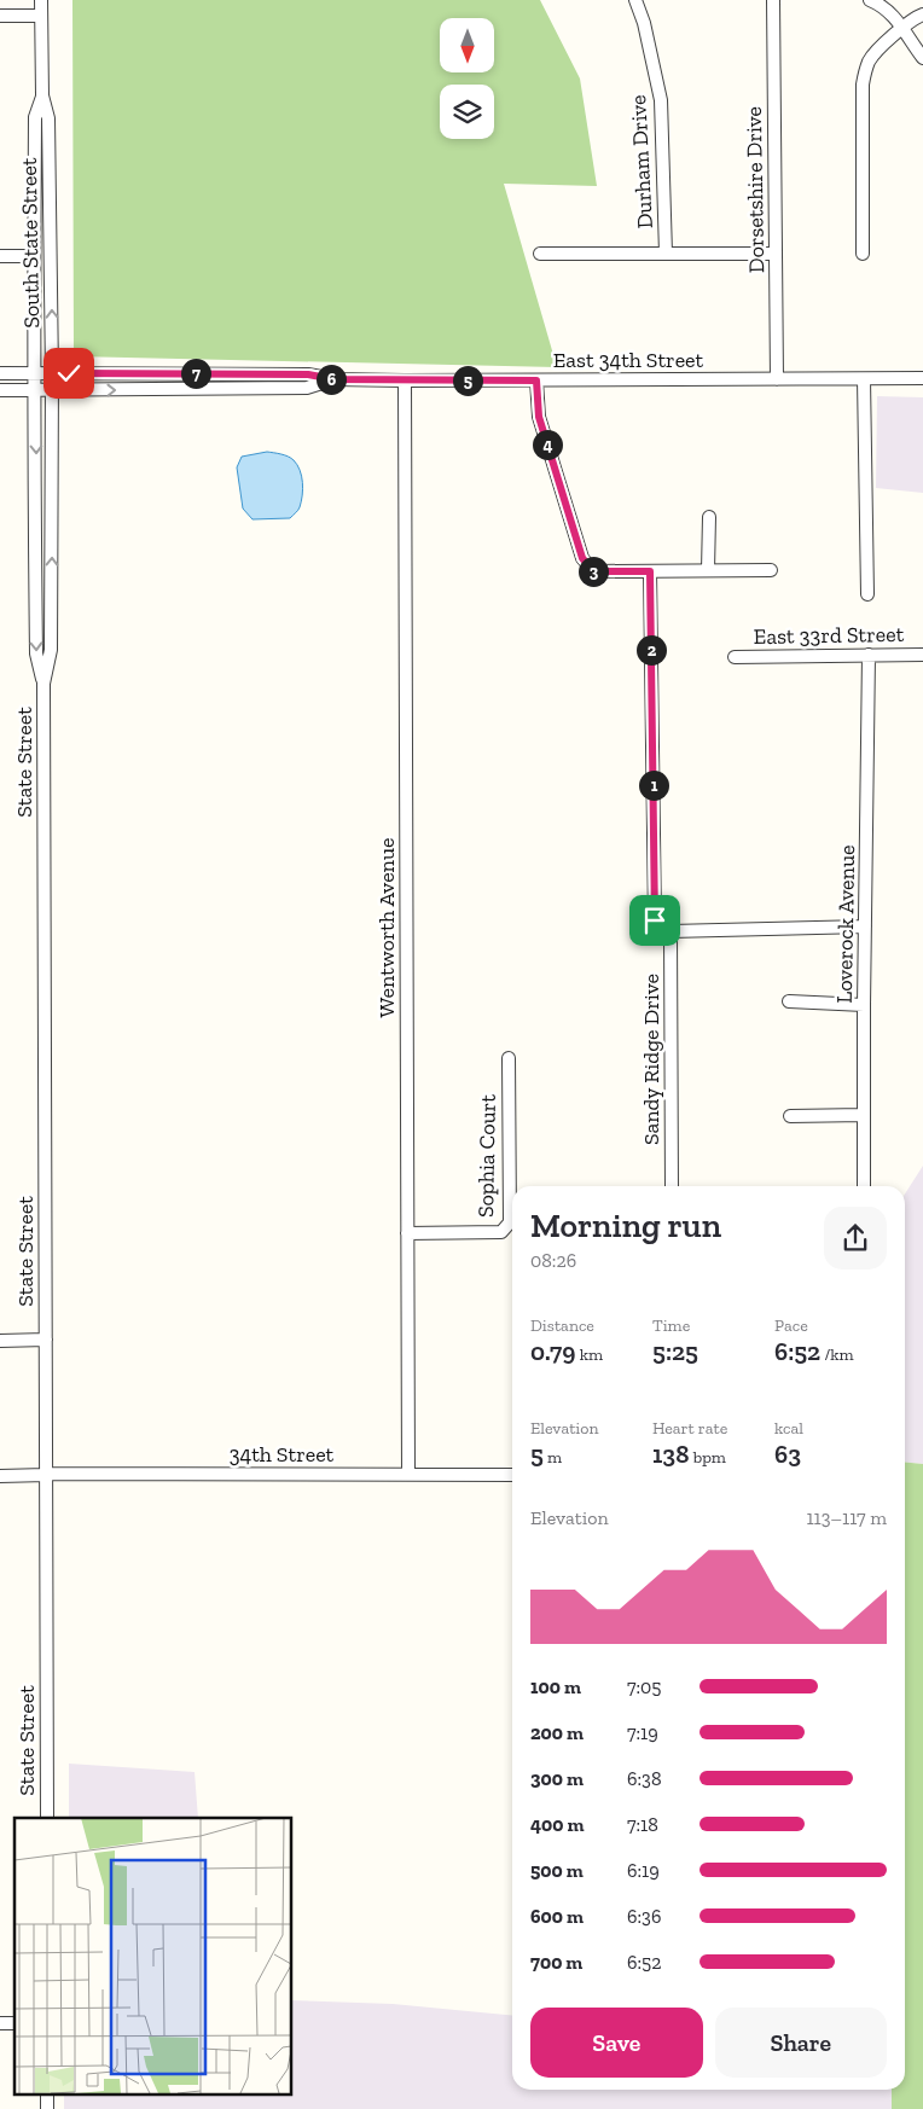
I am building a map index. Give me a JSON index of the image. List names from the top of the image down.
{
  "streets": {
    "street": [
      "Durham Drive",
      "Dorsetshire Drive",
      "South State Street",
      "East 34th Street",
      "East 33rd Street",
      "State Street",
      "Loverock Avenue",
      "Wentworth Avenue",
      "Sandy Ridge Drive",
      "Sophia Court",
      "34th Street"
    ]
  },
  "crossings": [
    ["Dorsetshire Drive", "East 34th Street"],
    ["South State Street", "State Street"],
    ["East 34th Street", "Wentworth Avenue"],
    ["East 33rd Street", "Loverock Avenue"],
    ["State Street", "34th Street"],
    ["Wentworth Avenue", "Sophia Court"],
    ["Wentworth Avenue", "34th Street"]
  ],
  "north": "bottom",
  "page": {
    "pins": [
      "7",
      "6",
      "5",
      "4",
      "3",
      "2",
      "1"
    ],
    "heading": ["Morning run", "08:26"],
    "stats": [
      ["Distance", "0.79 km"],
      ["Time", "5:25"],
      ["Pace", "6:52 /km"],
      ["Elevation", "5 m"],
      ["Heart rate", "138 bpm"],
      ["kcal", "63"]
    ],
    "chart": ["Elevation", "113–117 m"],
    "list": [
      {
        "name": "100 m",
        "note": "7:05"
      },
      {
        "name": "200 m",
        "note": "7:19"
      },
      {
        "name": "300 m",
        "note": "6:38"
      },
      {
        "name": "400 m",
        "note": "7:18"
      },
      {
        "name": "500 m",
        "note": "6:19"
      },
      {
        "name": "600 m",
        "note": "6:36"
      },
      {
        "name": "700 m",
        "note": "6:52"
      }
    ],
    "buttons": ["Save", "Share"]
  }
}
